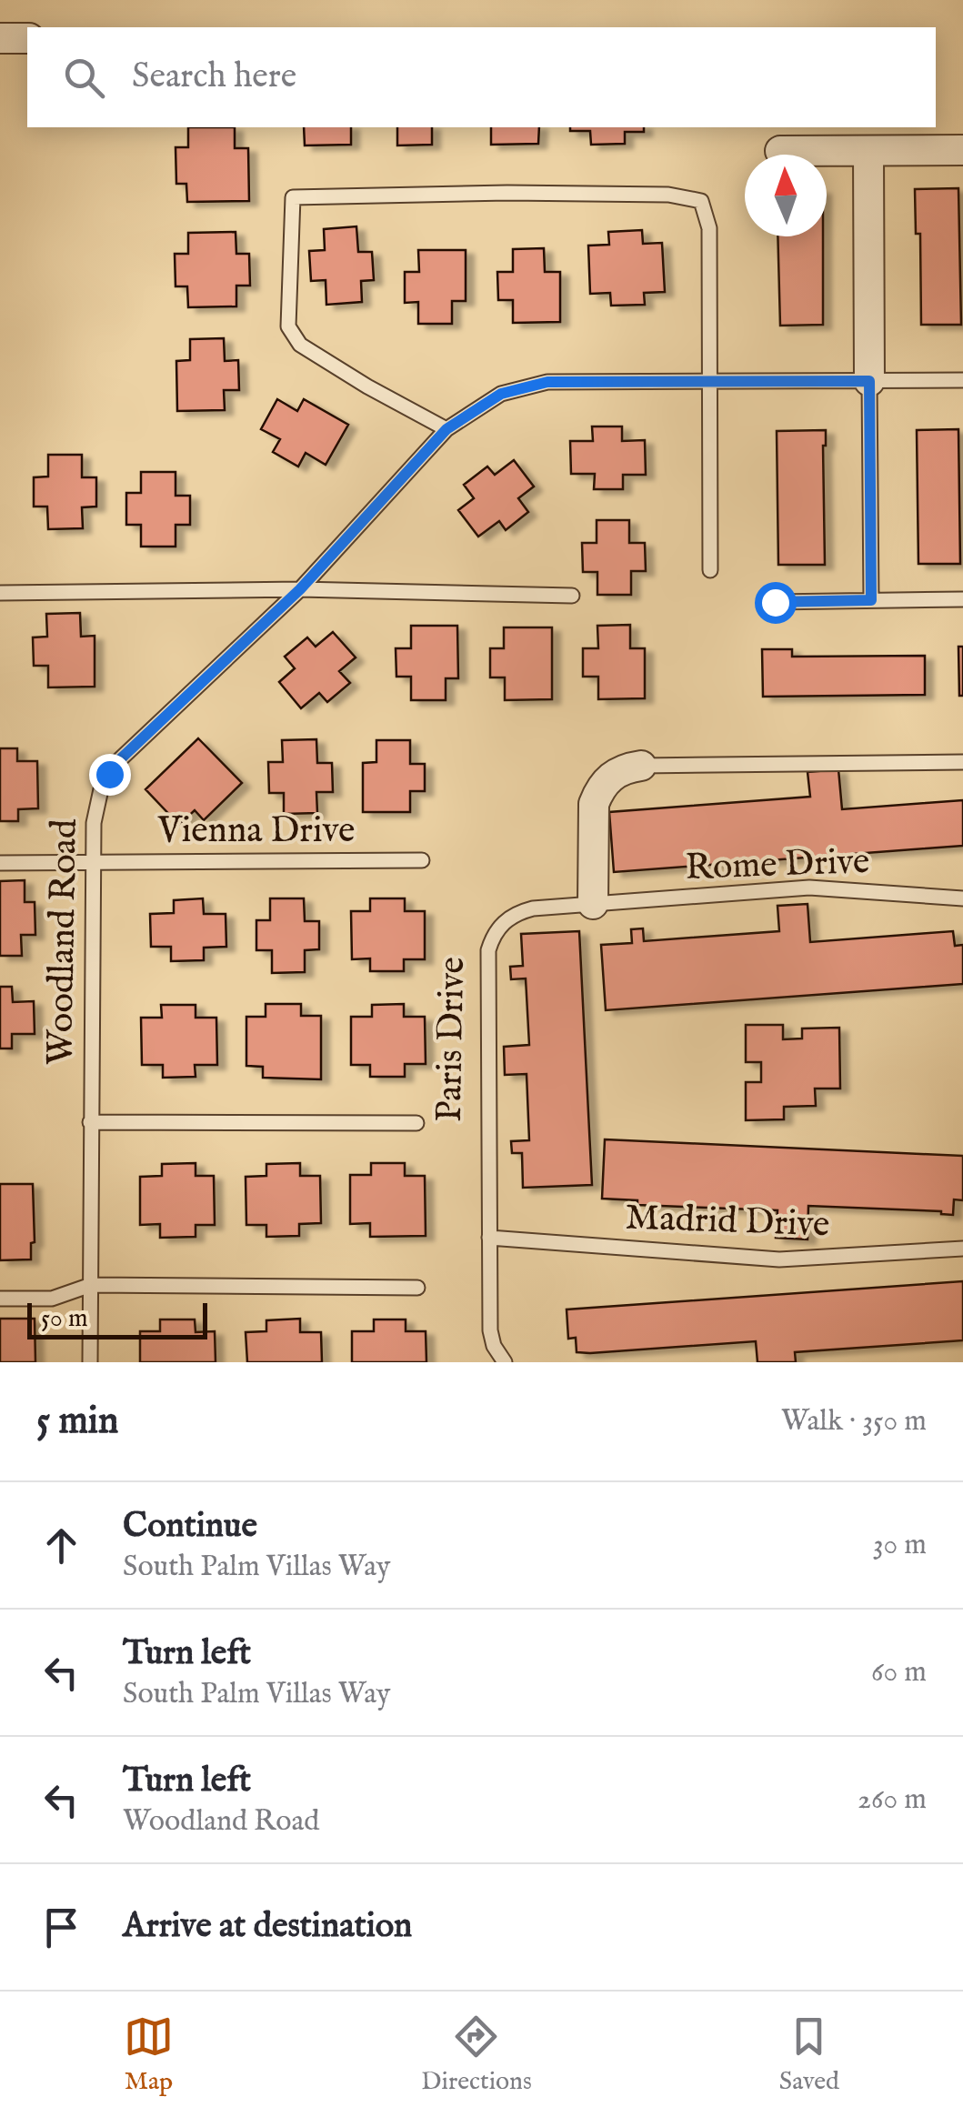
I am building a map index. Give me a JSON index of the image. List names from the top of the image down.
{
  "streets": {
    "lane": [
      "Vienna Drive",
      "Rome Drive",
      "Woodland Road",
      "Paris Drive",
      "Madrid Drive"
    ]
  },
  "crossings": [
    ["Vienna Drive", "Woodland Road"],
    ["Rome Drive", "Paris Drive"],
    ["Paris Drive", "Madrid Drive"]
  ],
  "scale_bar": "50 m",
  "north": "top",
  "page": {
    "search": "Search here",
    "scale": "50 m",
    "heading": ["5 min", "Walk · 350 m"],
    "list": [
      ["Continue", "South Palm Villas Way", "30 m"],
      ["Turn left", "South Palm Villas Way", "60 m"],
      ["Turn left", "Woodland Road", "260 m"],
      "Arrive at destination"
    ],
    "nav": ["Map", "Directions", "Saved"]
  }
}
